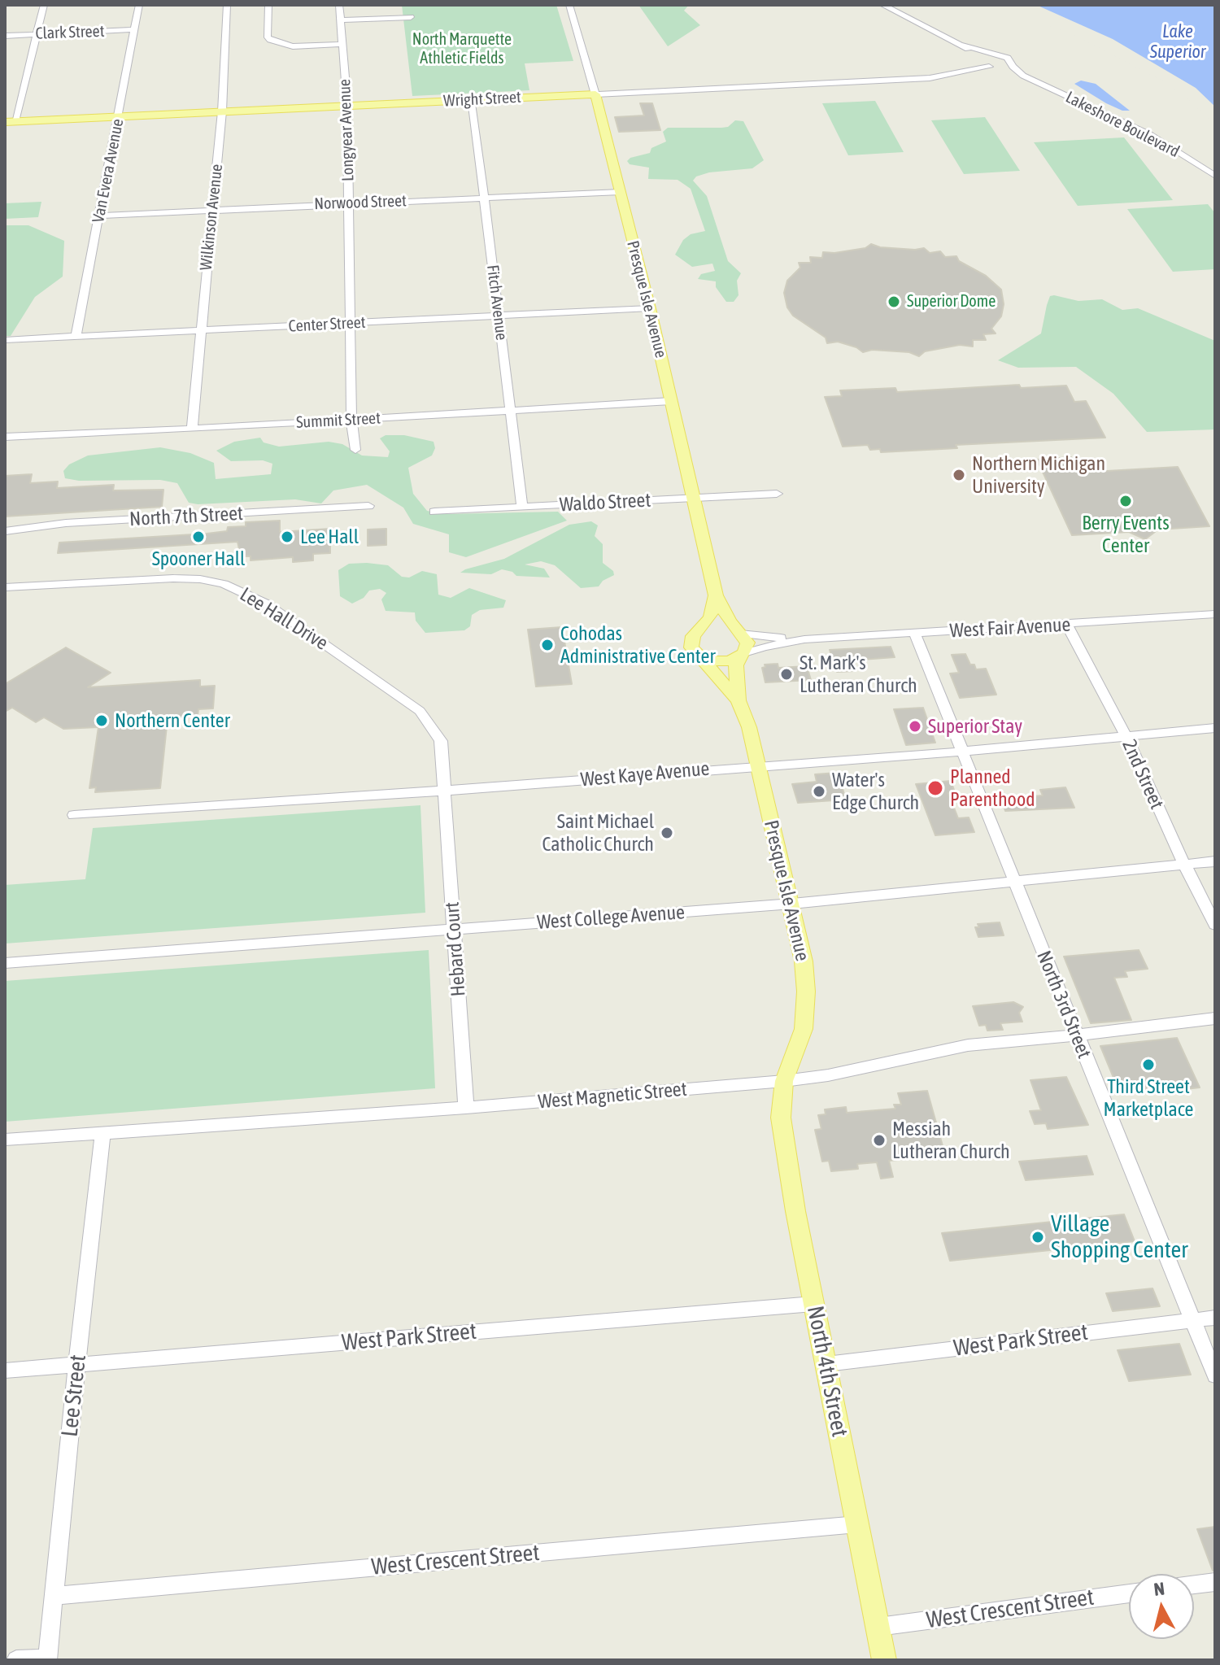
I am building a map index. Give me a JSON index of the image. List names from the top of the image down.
{
  "streets": {
    "main road": [
      "Wright Street",
      "Presque Isle Avenue",
      "West Fair Avenue",
      "North 4th Street"
    ],
    "street": [
      "Clark Street",
      "Lakeshore Boulevard",
      "Longyear Avenue",
      "Van Evera Avenue",
      "Norwood Street",
      "Wilkinson Avenue",
      "Fitch Avenue",
      "Center Street",
      "Summit Street",
      "Waldo Street",
      "North 7th Street",
      "Lee Hall Drive",
      "West Kaye Avenue",
      "2nd Street",
      "West College Avenue",
      "Hebard Court",
      "North 3rd Street",
      "West Magnetic Street",
      "West Park Street",
      "Lee Street",
      "West Crescent Street"
    ]
  },
  "crossings": [
    ["Clark Street", "Van Evera Avenue"],
    ["Wright Street", "Lakeshore Boulevard"],
    ["Wright Street", "Longyear Avenue"],
    ["Wright Street", "Van Evera Avenue"],
    ["Wright Street", "Wilkinson Avenue"],
    ["Wright Street", "Presque Isle Avenue"],
    ["Wright Street", "Fitch Avenue"],
    ["Longyear Avenue", "Norwood Street"],
    ["Longyear Avenue", "Center Street"],
    ["Longyear Avenue", "Summit Street"],
    ["Van Evera Avenue", "Norwood Street"],
    ["Van Evera Avenue", "Center Street"],
    ["Norwood Street", "Wilkinson Avenue"],
    ["Norwood Street", "Presque Isle Avenue"],
    ["Norwood Street", "Fitch Avenue"],
    ["Wilkinson Avenue", "Center Street"],
    ["Wilkinson Avenue", "Summit Street"],
    ["Presque Isle Avenue", "Center Street"],
    ["Presque Isle Avenue", "Summit Street"],
    ["Presque Isle Avenue", "Waldo Street"],
    ["Presque Isle Avenue", "West Fair Avenue"],
    ["Presque Isle Avenue", "West Kaye Avenue"],
    ["Presque Isle Avenue", "West College Avenue"],
    ["Presque Isle Avenue", "West Magnetic Street"],
    ["Presque Isle Avenue", "North 4th Street"],
    ["Fitch Avenue", "Center Street"],
    ["Fitch Avenue", "Summit Street"],
    ["Fitch Avenue", "Waldo Street"],
    ["Lee Hall Drive", "West Kaye Avenue"],
    ["Lee Hall Drive", "Hebard Court"],
    ["West Fair Avenue", "2nd Street"],
    ["West Fair Avenue", "North 3rd Street"],
    ["West Kaye Avenue", "2nd Street"],
    ["West Kaye Avenue", "Hebard Court"],
    ["West Kaye Avenue", "North 3rd Street"],
    ["2nd Street", "West College Avenue"],
    ["West College Avenue", "Hebard Court"],
    ["West College Avenue", "North 3rd Street"],
    ["Hebard Court", "West Magnetic Street"],
    ["North 3rd Street", "West Magnetic Street"],
    ["North 3rd Street", "West Park Street"],
    ["West Magnetic Street", "North 4th Street"],
    ["West Magnetic Street", "Lee Street"],
    ["West Park Street", "North 4th Street"],
    ["West Park Street", "Lee Street"],
    ["North 4th Street", "West Crescent Street"],
    ["Lee Street", "West Crescent Street"]
  ],
  "water": ["Lake Superior"],
  "parks": ["North Marquette Athletic Fields"],
  "places": [
    "Superior Dome",
    "Northern Michigan University",
    "Berry Events Center",
    "Spooner Hall",
    "Lee Hall",
    "Cohodas Administrative Center",
    "St. Mark's Lutheran Church",
    "Northern Center",
    "Superior Stay",
    "Planned Parenthood",
    "Water's Edge Church",
    "Saint Michael Catholic Church",
    "Third Street Marketplace",
    "Messiah Lutheran Church",
    "Village Shopping Center"
  ],
  "north": "top"
}
